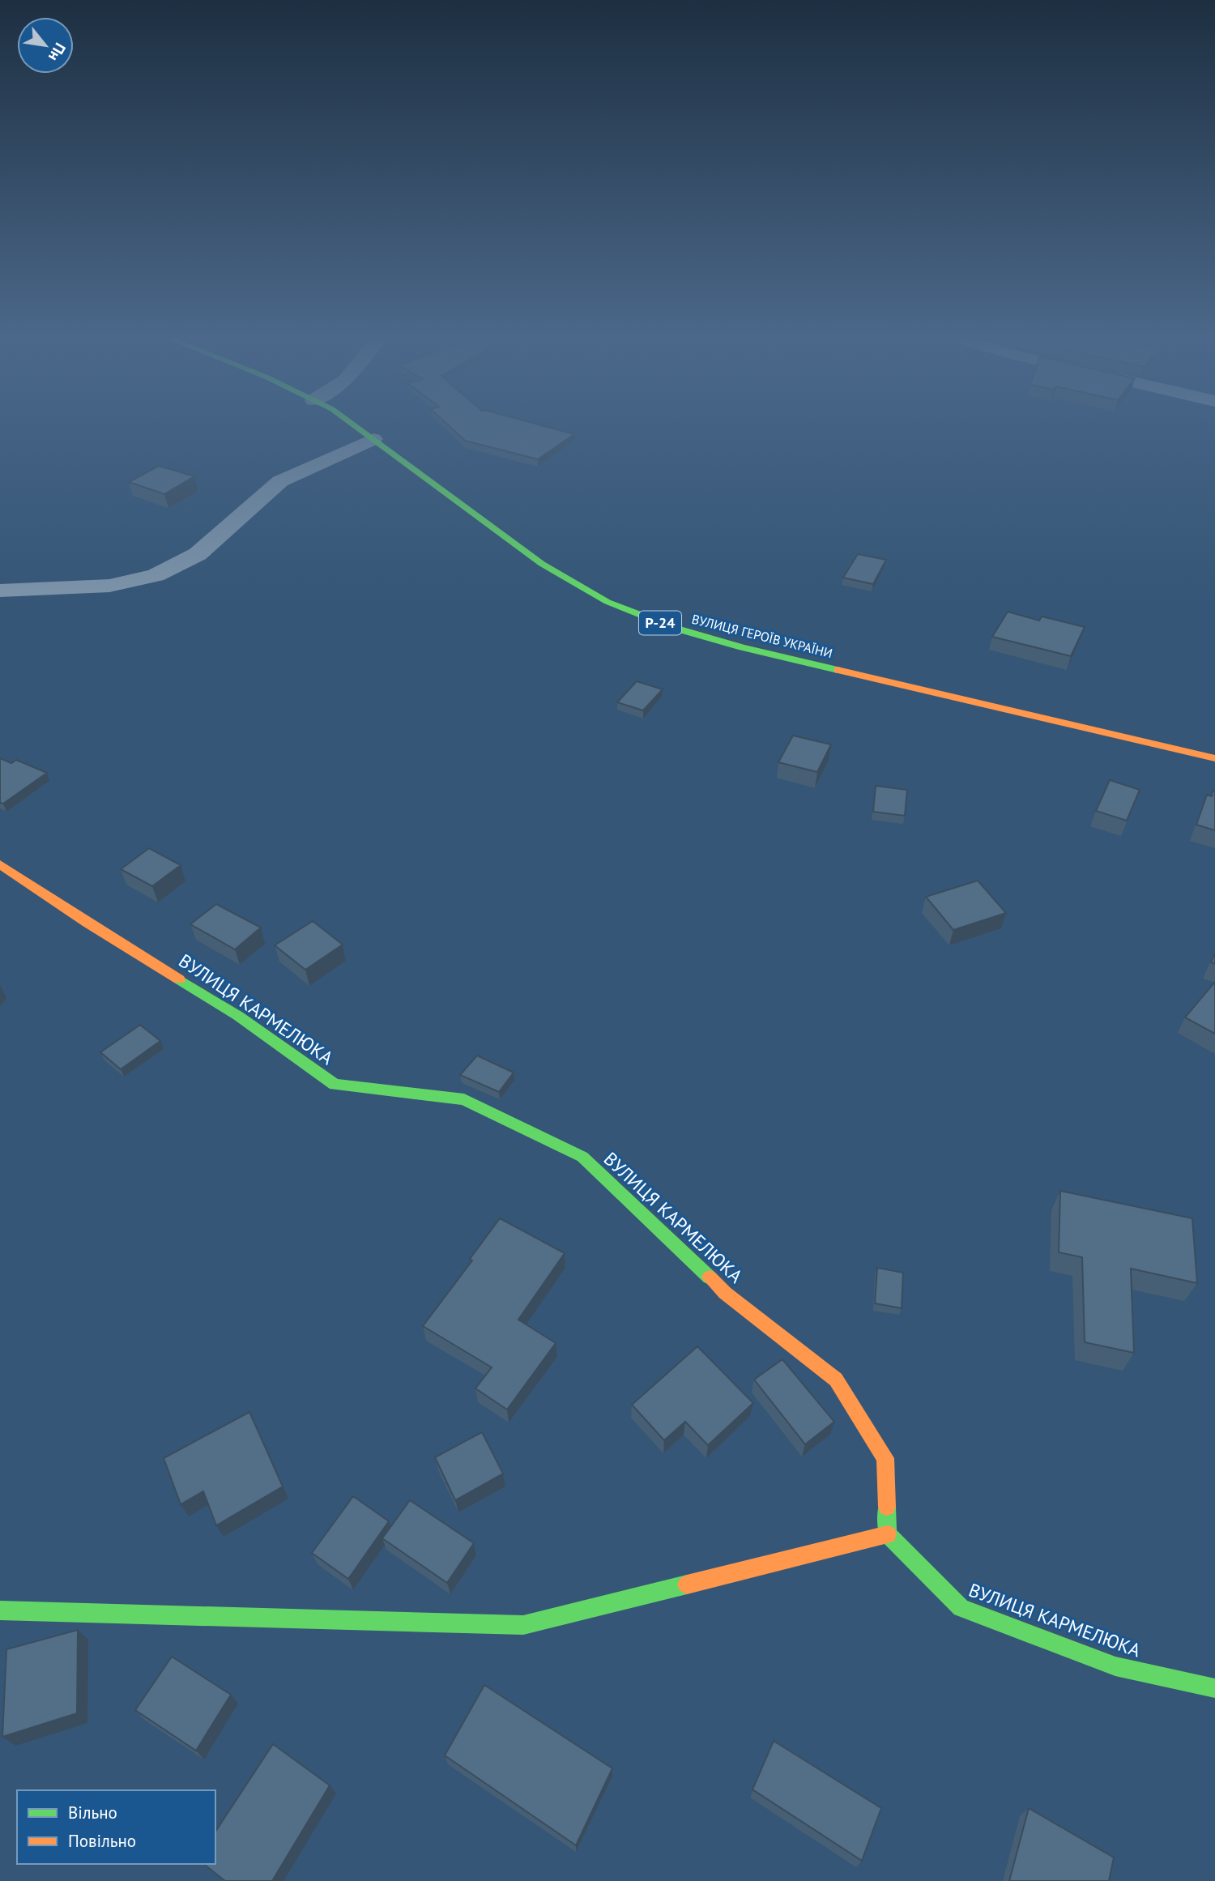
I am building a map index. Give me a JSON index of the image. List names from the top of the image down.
{
  "streets": {
    "main road": ["Р-24", "ВУЛИЦЯ ГЕРОЇВ УКРАЇНИ", "ВУЛИЦЯ КАРМЕЛЮКА"]
  },
  "legend": ["Вільно", "Повільно"],
  "north": "bottom right"
}
